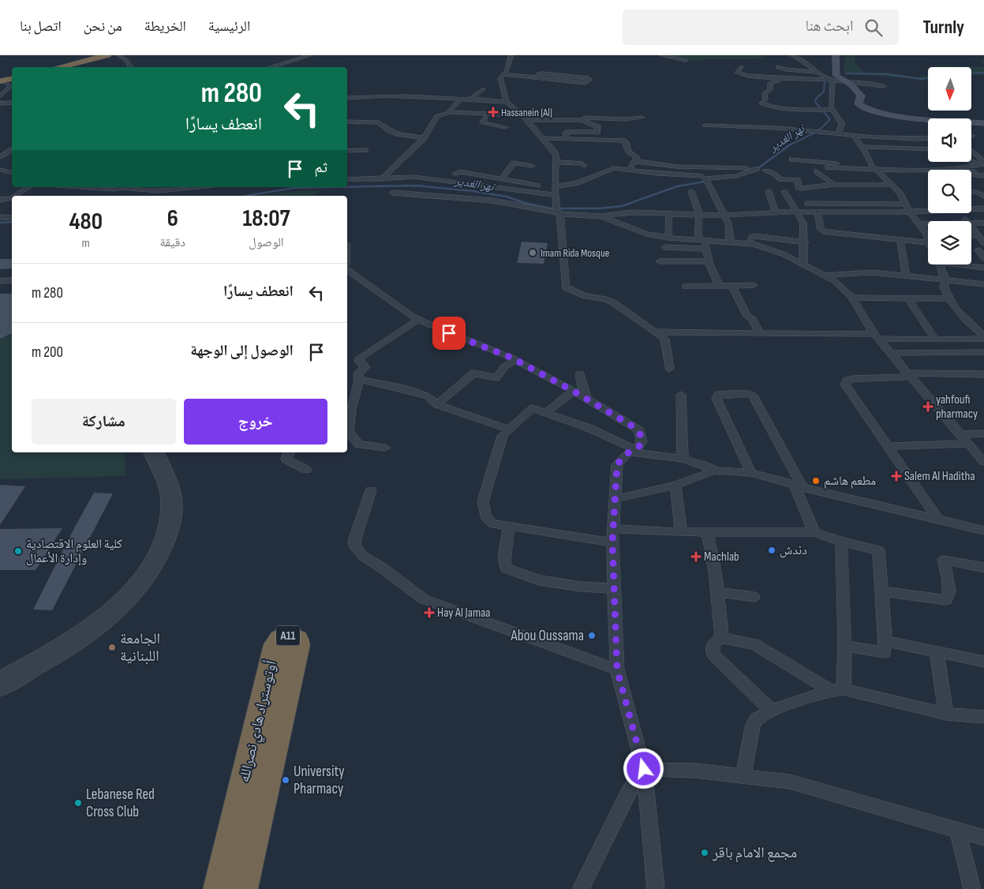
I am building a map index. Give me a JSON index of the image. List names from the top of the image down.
{
  "streets": {
    "highway": ["A11", "أوتوستراد هادي نصرالله"]
  },
  "water": ["نهر الغدير"],
  "places": {
    "health": [
      "Hassanein (Al)",
      "yahfoufi pharmacy",
      "Salem Al Haditha",
      "Machlab",
      "Hay Al Jamaa"
    ],
    "other": [
      "Imam Rida Mosque",
      "مطعم هاشم",
      "دندش",
      "كلية العلوم الاقتصادية وإدارة الأعمال",
      "Abou Oussama",
      "الجامعة اللبنانية",
      "University Pharmacy",
      "Lebanese Red Cross Club",
      "مجمع الامام باقر"
    ]
  },
  "north": "bottom",
  "page": {
    "header": "Turnly",
    "search": "ابحث هنا",
    "nav": [
      "الرئيسية",
      "الخريطة",
      "من نحن",
      "اتصل بنا"
    ],
    "turn": ["280 m", "انعطف يسارًا"],
    "then": "ثم",
    "eta": [
      "18:07",
      "الوصول",
      "6",
      "دقيقة",
      "480",
      "m"
    ],
    "list": [
      {
        "name": "انعطف يسارًا",
        "value": "280 m"
      },
      {
        "name": "الوصول إلى الوجهة",
        "value": "200 m"
      }
    ],
    "buttons": ["خروج", "مشاركة"]
  }
}
